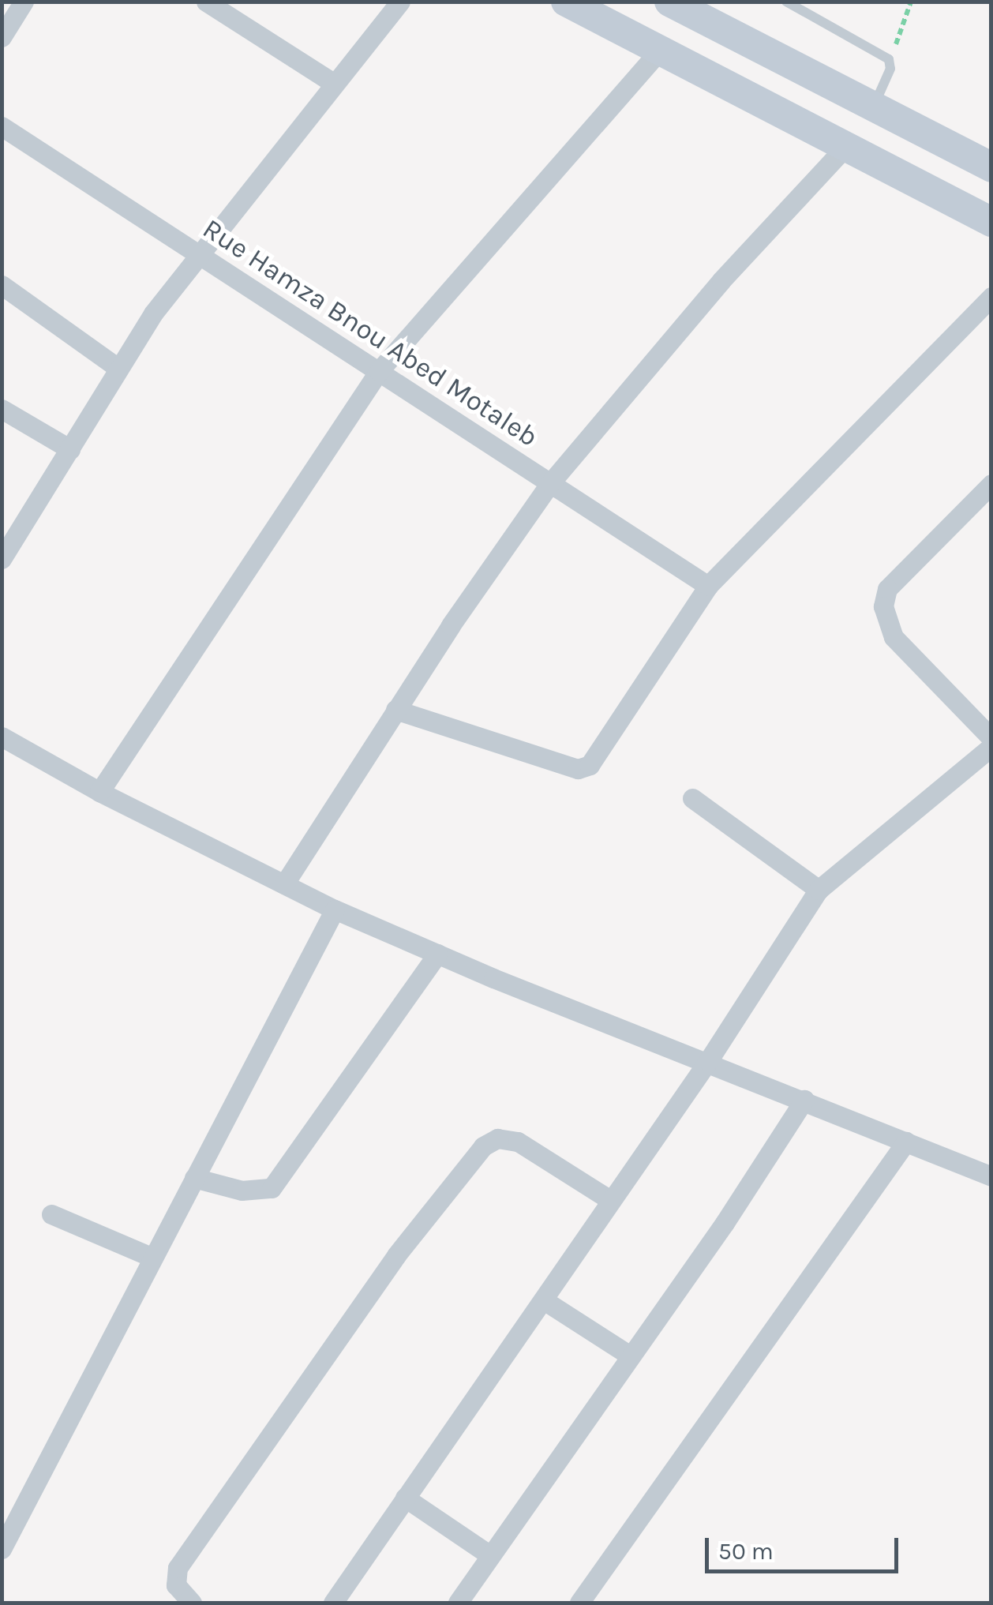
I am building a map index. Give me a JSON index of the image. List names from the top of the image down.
{
  "streets": {
    "street": ["Rue Hamza Bnou Abed Motaleb"]
  },
  "scale_bar": "50 m"
}
